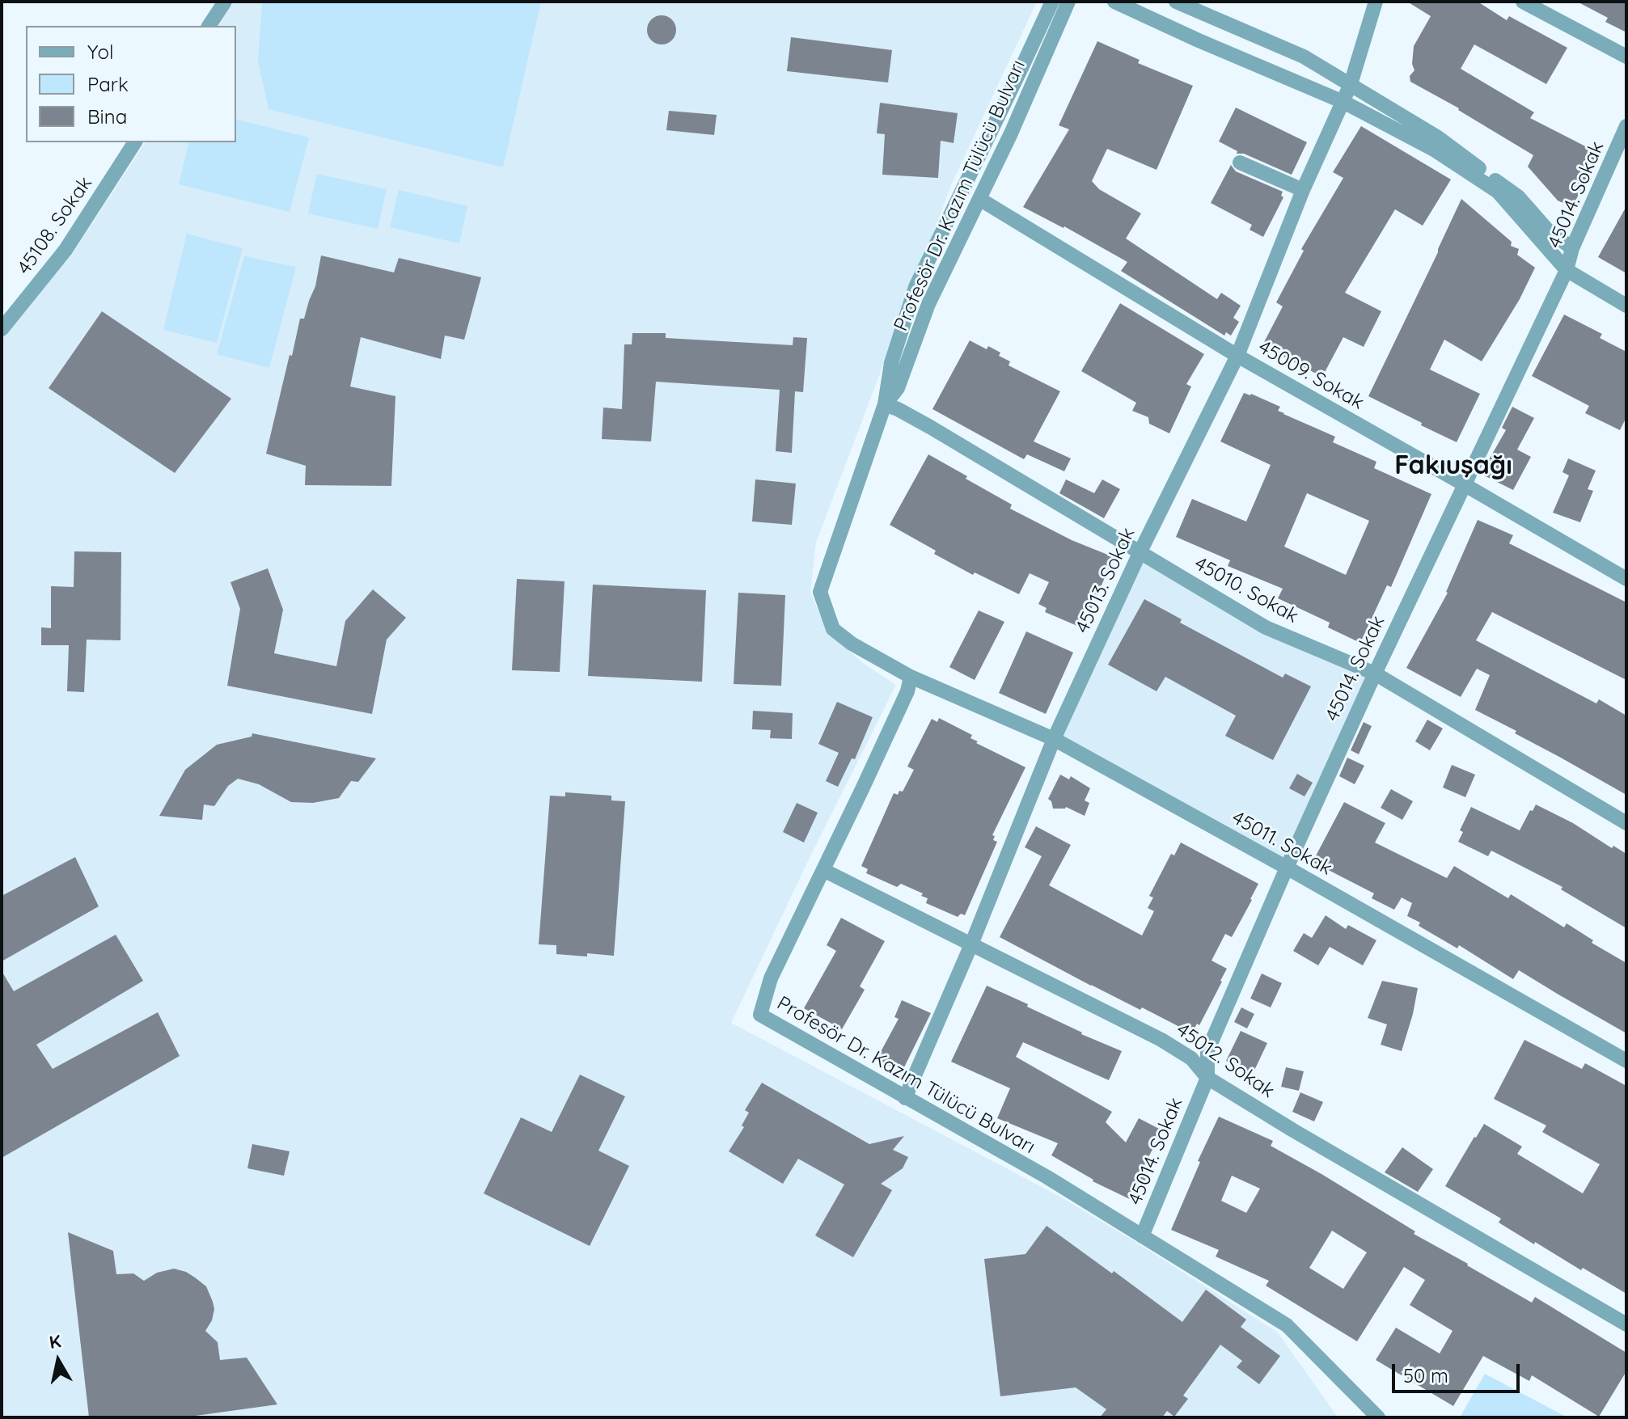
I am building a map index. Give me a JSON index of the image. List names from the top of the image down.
{
  "streets": {
    "street": [
      "45014. Sokak",
      "Profesör Dr. Kazım Tülücü Bulvarı",
      "45108. Sokak",
      "45009. Sokak",
      "45013. Sokak",
      "45010. Sokak",
      "45011. Sokak",
      "45012. Sokak"
    ]
  },
  "crossings": [
    ["45014. Sokak", "Profesör Dr. Kazım Tülücü Bulvarı"],
    ["45014. Sokak", "45009. Sokak"],
    ["45014. Sokak", "45010. Sokak"],
    ["45014. Sokak", "45011. Sokak"],
    ["45014. Sokak", "45012. Sokak"],
    ["Profesör Dr. Kazım Tülücü Bulvarı", "45009. Sokak"],
    ["Profesör Dr. Kazım Tülücü Bulvarı", "45013. Sokak"],
    ["Profesör Dr. Kazım Tülücü Bulvarı", "45010. Sokak"],
    ["Profesör Dr. Kazım Tülücü Bulvarı", "45011. Sokak"],
    ["Profesör Dr. Kazım Tülücü Bulvarı", "45012. Sokak"],
    ["45009. Sokak", "45013. Sokak"],
    ["45013. Sokak", "45010. Sokak"],
    ["45013. Sokak", "45011. Sokak"],
    ["45013. Sokak", "45012. Sokak"]
  ],
  "districts": ["Fakıuşağı"],
  "legend": ["Yol", "Park", "Bina"],
  "scale_bar": "50 m",
  "north": "top"
}
